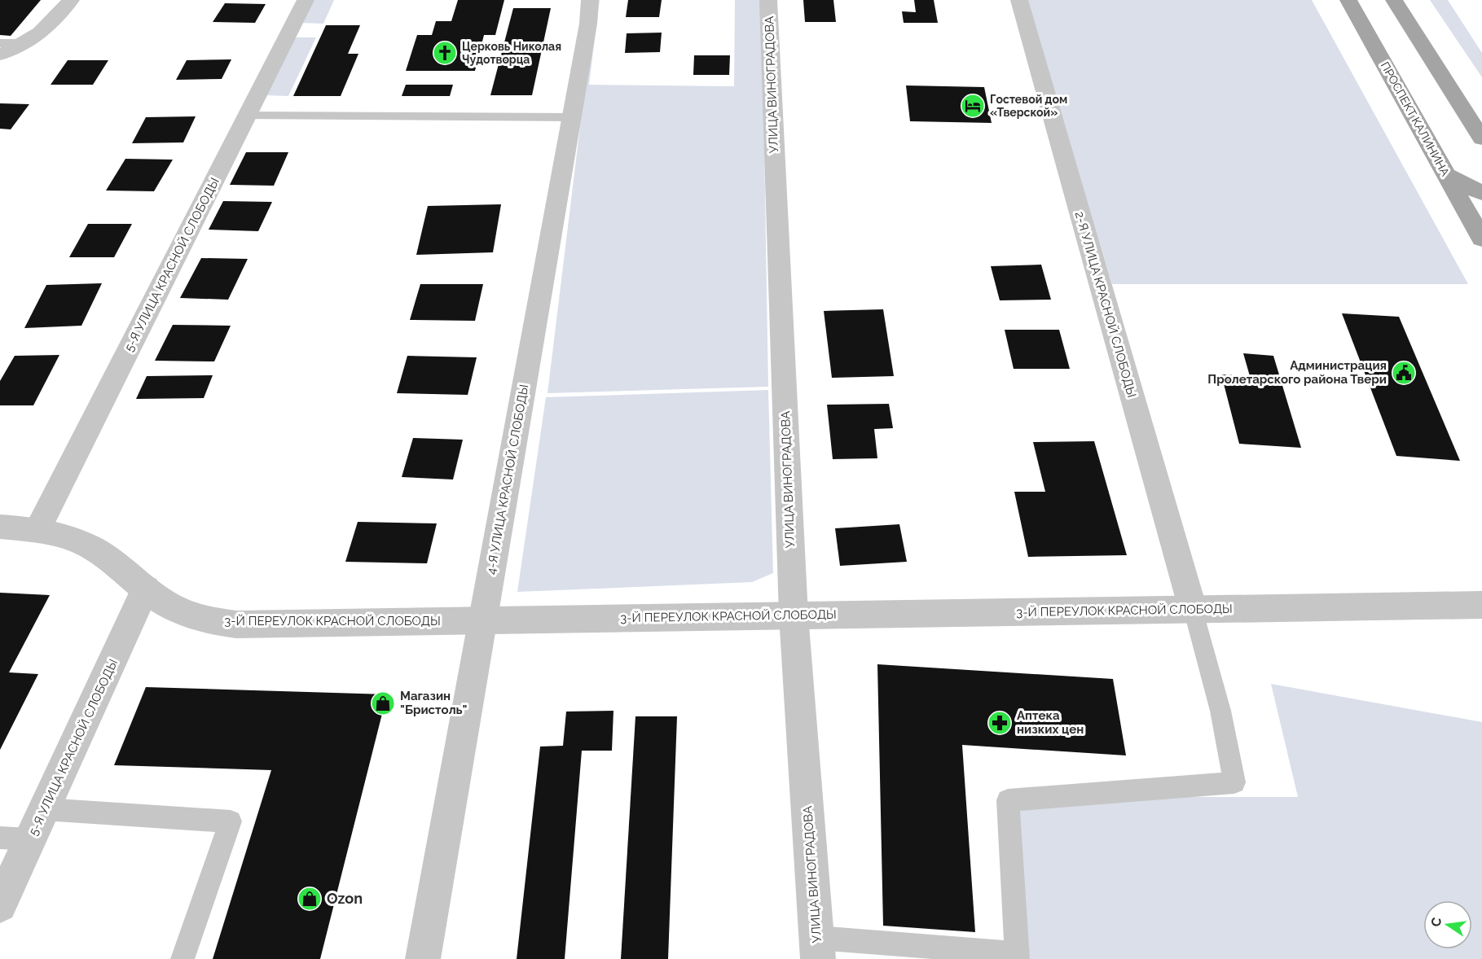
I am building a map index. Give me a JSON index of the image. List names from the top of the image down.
{
  "streets": {
    "main road": ["ПРОСПЕКТ КАЛИНИНА"],
    "street": [
      "УЛИЦА ВИНОГРАДОВА",
      "5-Я УЛИЦА КРАСНОЙ СЛОБОДЫ",
      "2-Я УЛИЦА КРАСНОЙ СЛОБОДЫ",
      "4-Я УЛИЦА КРАСНОЙ СЛОБОДЫ",
      "3-Й ПЕРЕУЛОК КРАСНОЙ СЛОБОДЫ"
    ]
  },
  "crossings": [
    ["УЛИЦА ВИНОГРАДОВА", "3-Й ПЕРЕУЛОК КРАСНОЙ СЛОБОДЫ"],
    ["5-Я УЛИЦА КРАСНОЙ СЛОБОДЫ", "3-Й ПЕРЕУЛОК КРАСНОЙ СЛОБОДЫ"],
    ["2-Я УЛИЦА КРАСНОЙ СЛОБОДЫ", "3-Й ПЕРЕУЛОК КРАСНОЙ СЛОБОДЫ"],
    ["4-Я УЛИЦА КРАСНОЙ СЛОБОДЫ", "3-Й ПЕРЕУЛОК КРАСНОЙ СЛОБОДЫ"]
  ],
  "places": {
    "church": ["Церковь Николая Чудотворца"],
    "hotel": ["Гостевой дом «Тверской»"],
    "public building": ["Администрация Пролетарского района Твери"],
    "shop": ["Магазин \"Бристоль\"", "Ozon"],
    "pharmacy": ["Аптека низких цен"]
  },
  "north": "left"
}
